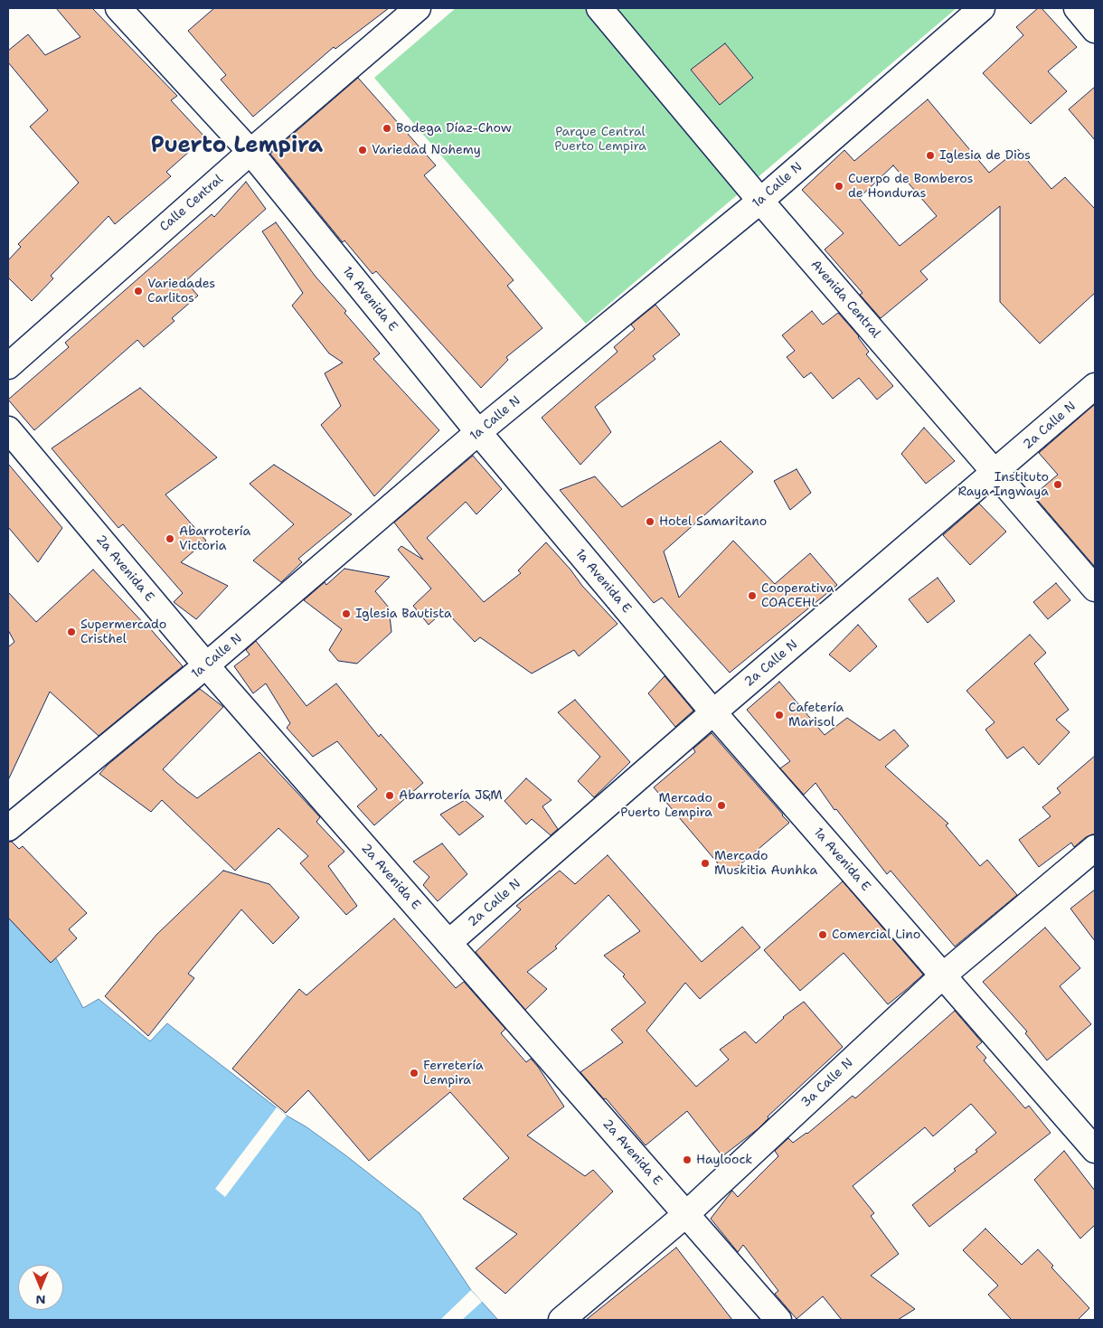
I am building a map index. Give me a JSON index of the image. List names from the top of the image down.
{
  "streets": {
    "street": [
      "1a Calle N",
      "Calle Central",
      "1a Avenida E",
      "Avenida Central",
      "2a Calle N",
      "2a Avenida E",
      "3a Calle N"
    ]
  },
  "crossings": [
    ["1a Calle N", "1a Avenida E"],
    ["1a Calle N", "Avenida Central"],
    ["1a Calle N", "2a Avenida E"],
    ["Calle Central", "1a Avenida E"],
    ["1a Avenida E", "2a Calle N"],
    ["1a Avenida E", "3a Calle N"],
    ["Avenida Central", "2a Calle N"],
    ["2a Calle N", "2a Avenida E"],
    ["2a Avenida E", "3a Calle N"]
  ],
  "districts": ["Puerto Lempira"],
  "parks": ["Parque Central Puerto Lempira"],
  "places": [
    "Bodega Díaz-Chow",
    "Variedad Nohemy",
    "Iglesia de Dios",
    "Cuerpo de Bomberos de Honduras",
    "Variedades Carlitos",
    "Instituto Raya Ingwaya",
    "Hotel Samaritano",
    "Abarrotería Victoria",
    "Cooperativa COACEHL",
    "Iglesia Bautista",
    "Supermercado Cristhel",
    "Cafetería Marisol",
    "Abarrotería J&M",
    "Mercado Puerto Lempira",
    "Mercado Muskitia Aunhka",
    "Comercial Lino",
    "Ferretería Lempira",
    "Hayloock"
  ],
  "north": "bottom"
}
